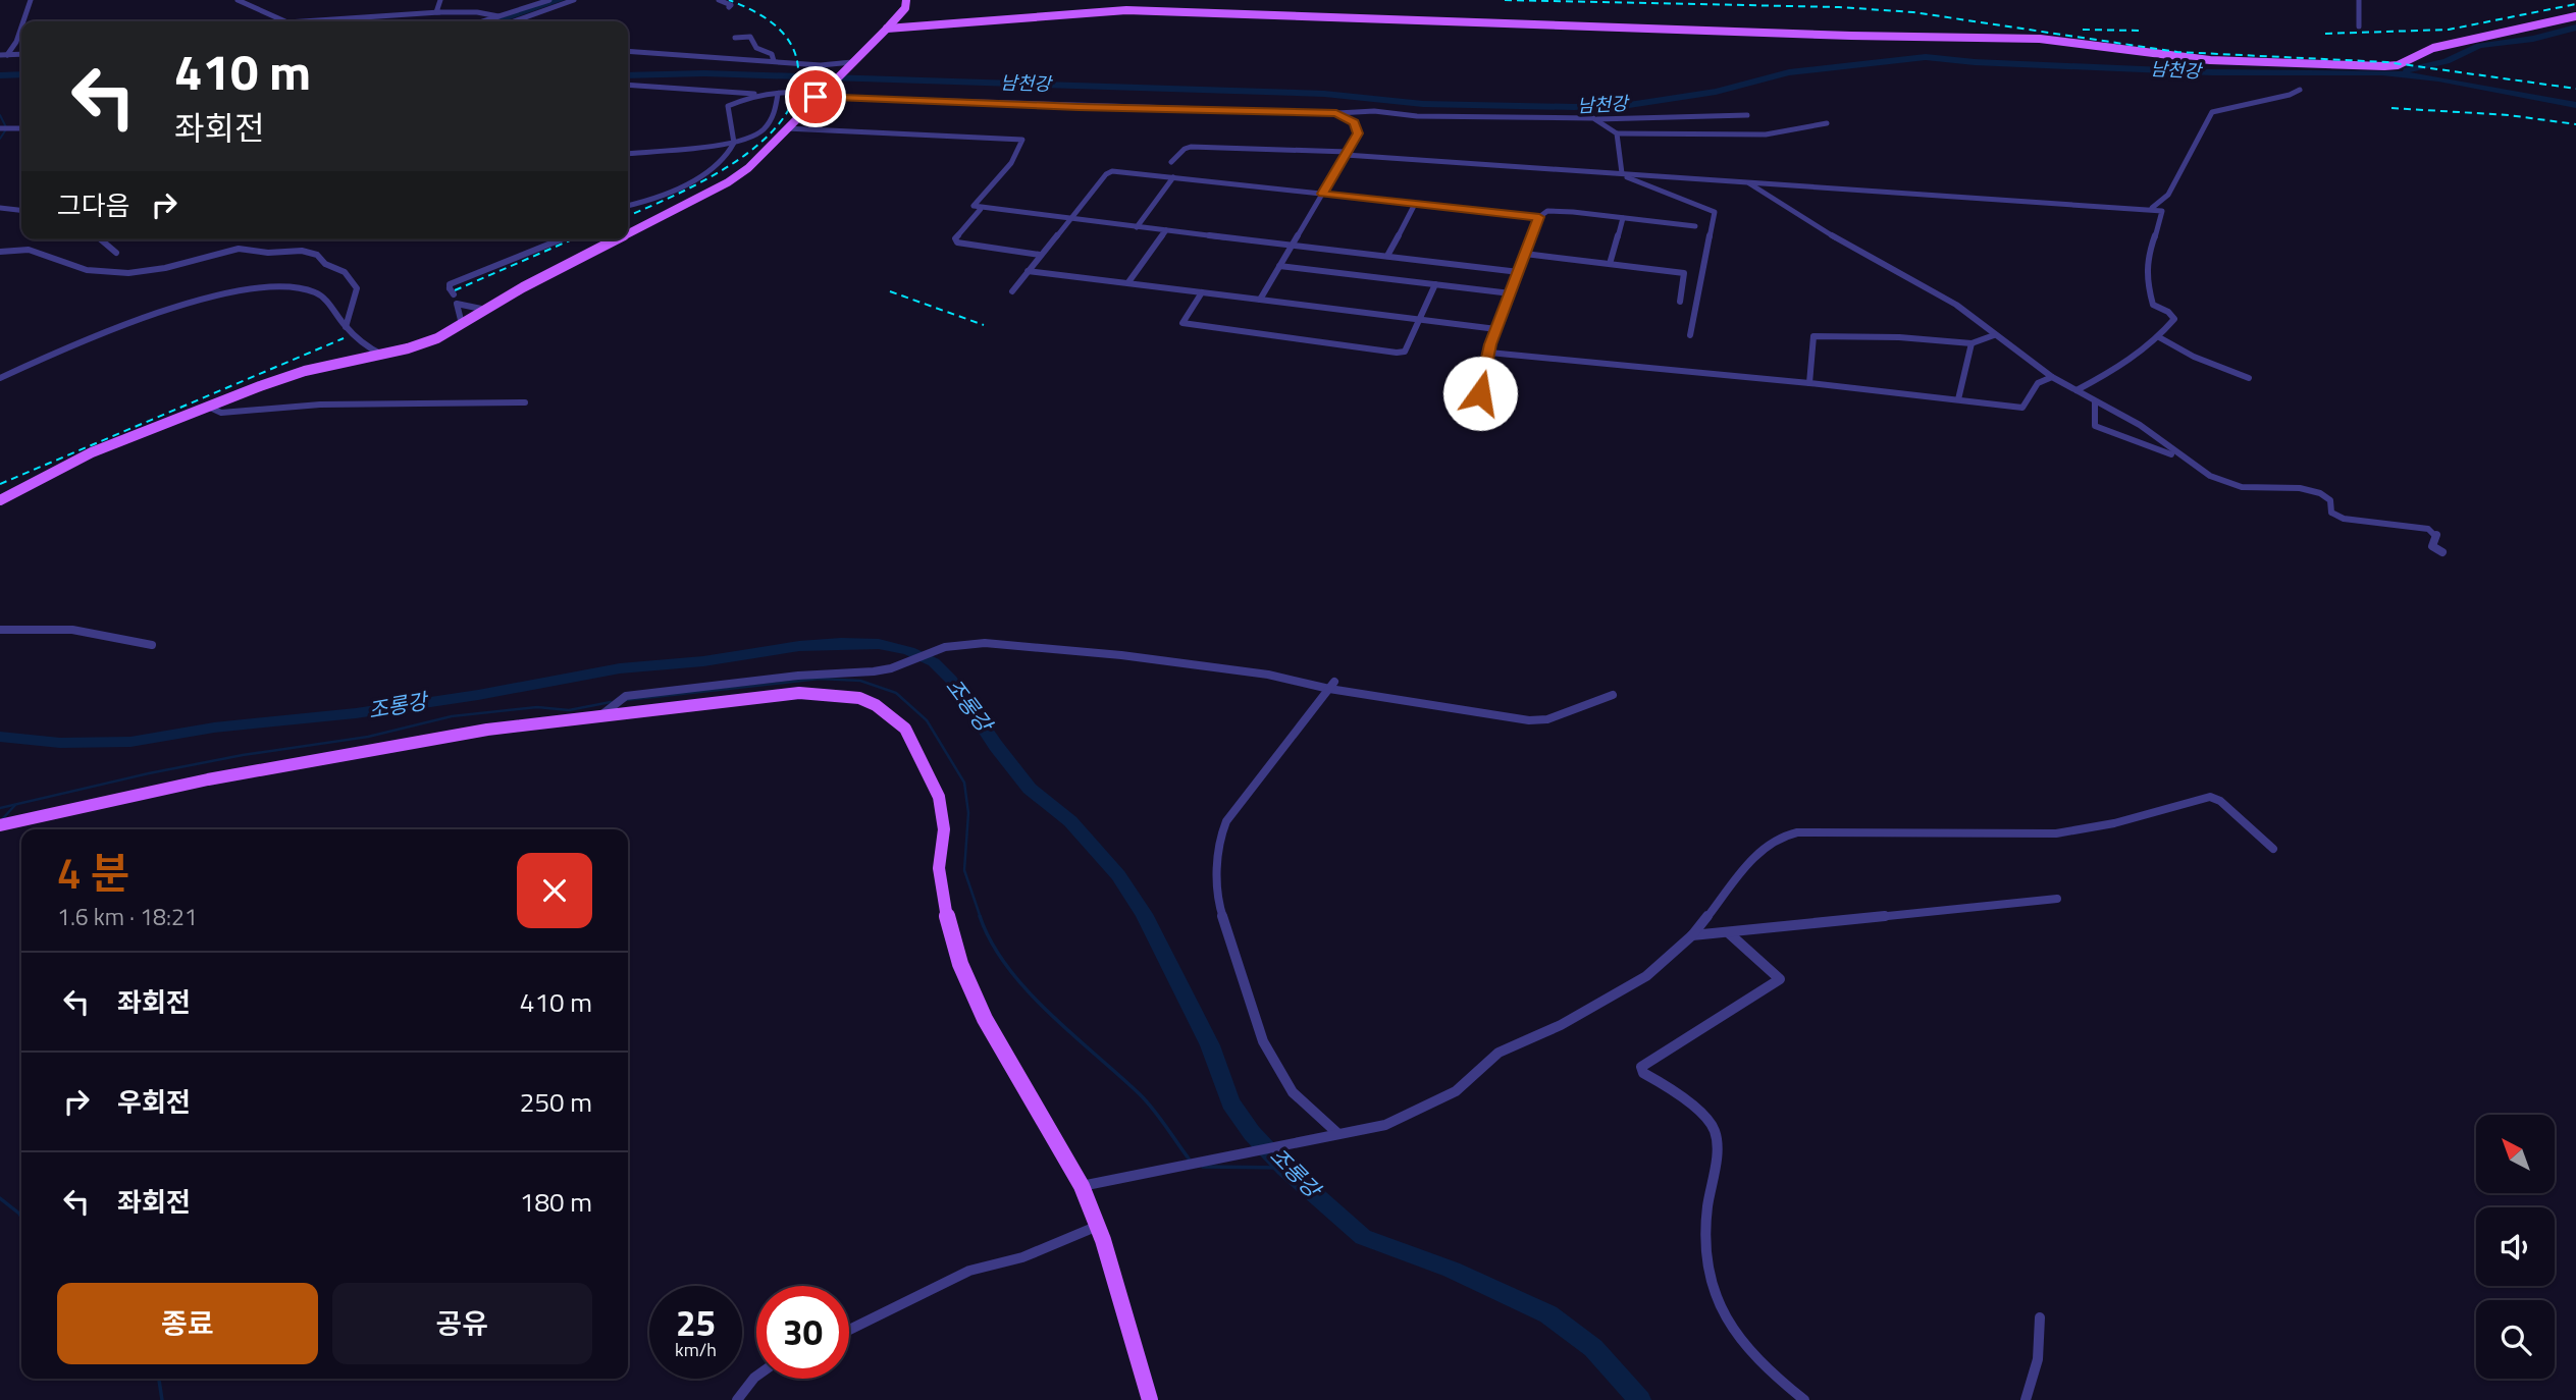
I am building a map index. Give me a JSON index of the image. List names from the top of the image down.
{
  "water": ["남천강", "조롱강"],
  "north": "top left",
  "page": {
    "turn": ["410 m", "좌회전"],
    "then": "그다음",
    "heading": ["4 분", "1.6 km · 18:21"],
    "list": [
      {
        "name": "좌회전",
        "value": "410 m"
      },
      {
        "name": "우회전",
        "value": "250 m"
      },
      {
        "name": "좌회전",
        "value": "180 m"
      }
    ],
    "buttons": ["종료", "공유"],
    "speed": "25 km/h",
    "limit": "30"
  }
}
